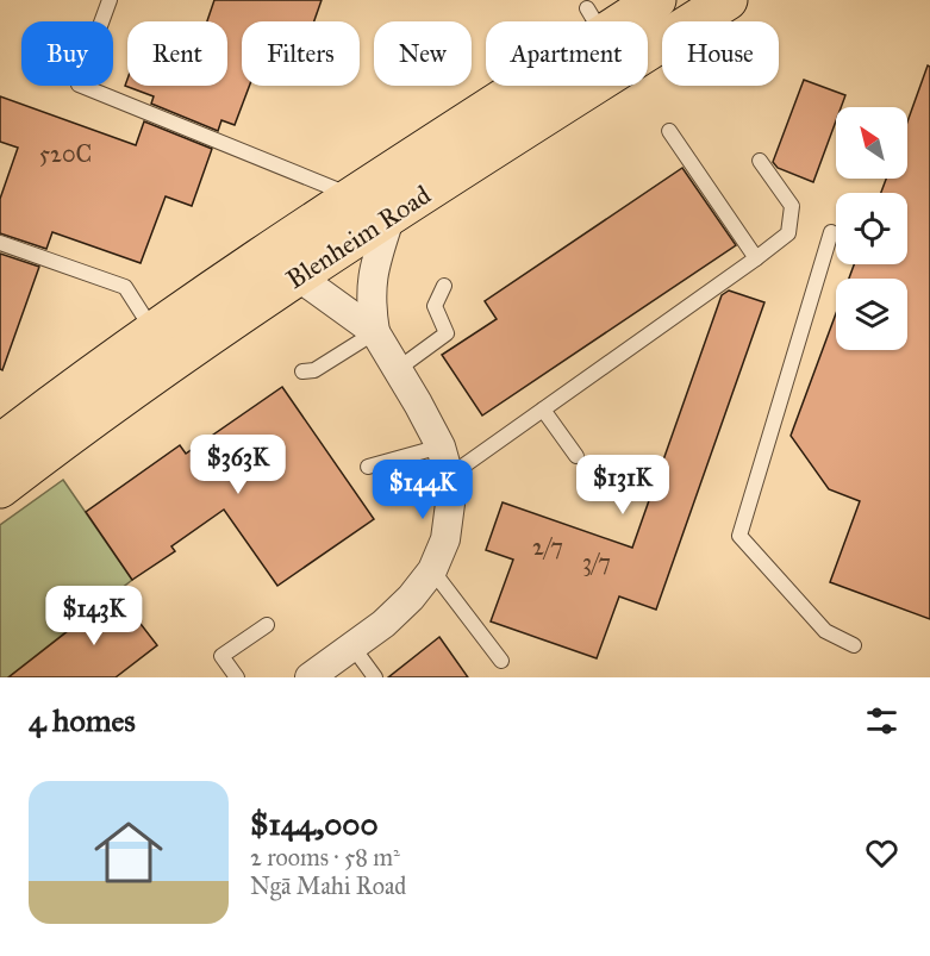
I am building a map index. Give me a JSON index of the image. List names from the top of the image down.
{
  "streets": {
    "main road": ["Blenheim Road"]
  },
  "house_numbers": ["520C", "2/7", "3/7"],
  "north": "top left",
  "page": {
    "chip": [
      "Buy",
      "Rent",
      "Filters",
      "New",
      "Apartment",
      "House"
    ],
    "price": [
      "$363K",
      "$131K",
      "$144K",
      "$143K"
    ],
    "heading": "4 homes",
    "list": [
      {
        "name": "$144,000",
        "note": "2 rooms · 58 m² · Ngā Mahi Road"
      }
    ]
  }
}
